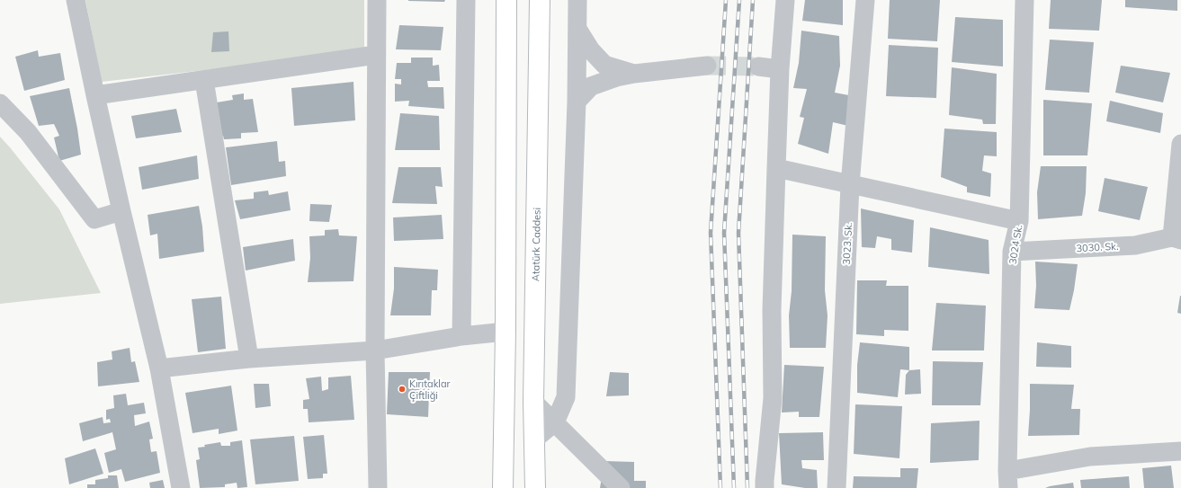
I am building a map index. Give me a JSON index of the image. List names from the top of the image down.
{
  "streets": {
    "highway": ["Atatürk Caddesi"],
    "street": ["3023. Sk.", "3024 Sk.", "3030. Sk."]
  },
  "crossings": [
    ["3024 Sk.", "3030. Sk."]
  ],
  "places": ["Kırıtaklar Çiftliği"]
}
